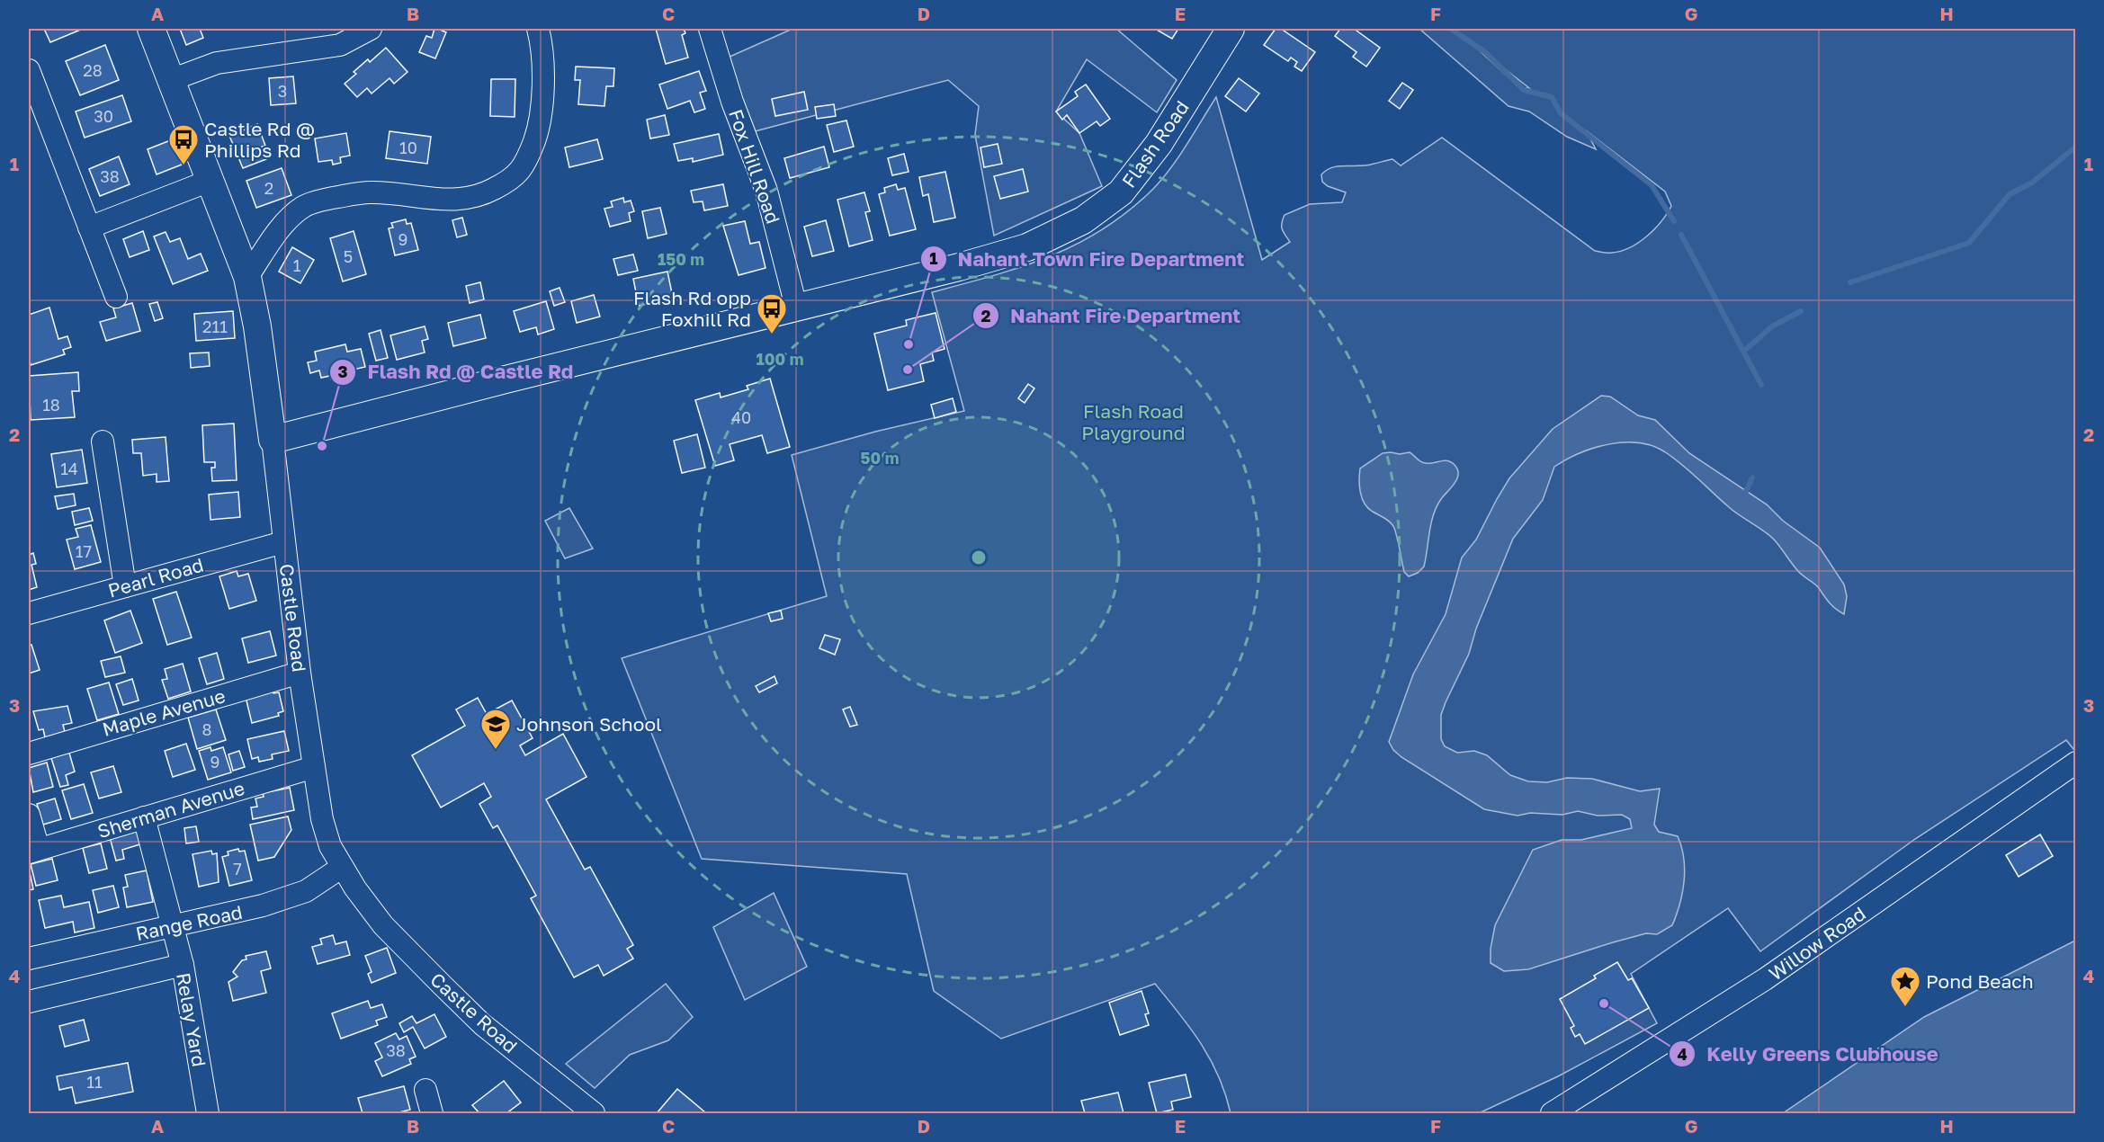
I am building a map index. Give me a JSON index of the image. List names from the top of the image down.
{
  "streets": {
    "main road": ["Flash Road", "Castle Road"],
    "street": [
      "Fox Hill Road",
      "Pearl Road",
      "Maple Avenue",
      "Sherman Avenue",
      "Range Road",
      "Willow Road",
      "Relay Yard"
    ]
  },
  "crossings": [
    ["Flash Road", "Fox Hill Road"],
    ["Flash Road", "Castle Road"],
    ["Pearl Road", "Castle Road"],
    ["Castle Road", "Maple Avenue"],
    ["Castle Road", "Sherman Avenue"],
    ["Castle Road", "Range Road"],
    ["Sherman Avenue", "Relay Yard"],
    ["Range Road", "Relay Yard"]
  ],
  "parks": ["Flash Road Playground"],
  "places": {
    "bus stop": ["Castle Rd @ Phillips Rd", "Flash Rd opp Foxhill Rd"],
    "other": [
      "Nahant Town Fire Department",
      "Nahant Fire Department",
      "Flash Rd @ Castle Rd",
      "Kelly Greens Clubhouse"
    ],
    "school or university": ["Johnson School"],
    "place": ["Pond Beach"]
  },
  "house_numbers": [
    "28",
    "3",
    "30",
    "10",
    "38",
    "2",
    "9",
    "5",
    "1",
    "211",
    "18",
    "40",
    "14",
    "17",
    "8",
    "9",
    "7",
    "38",
    "11"
  ],
  "grid": {
    "columns": [
      "A",
      "B",
      "C",
      "D",
      "E",
      "F",
      "G",
      "H"
    ],
    "rows": [
      "1",
      "2",
      "3",
      "4"
    ]
  },
  "rings": ["150 m", "100 m", "50 m"]
}
